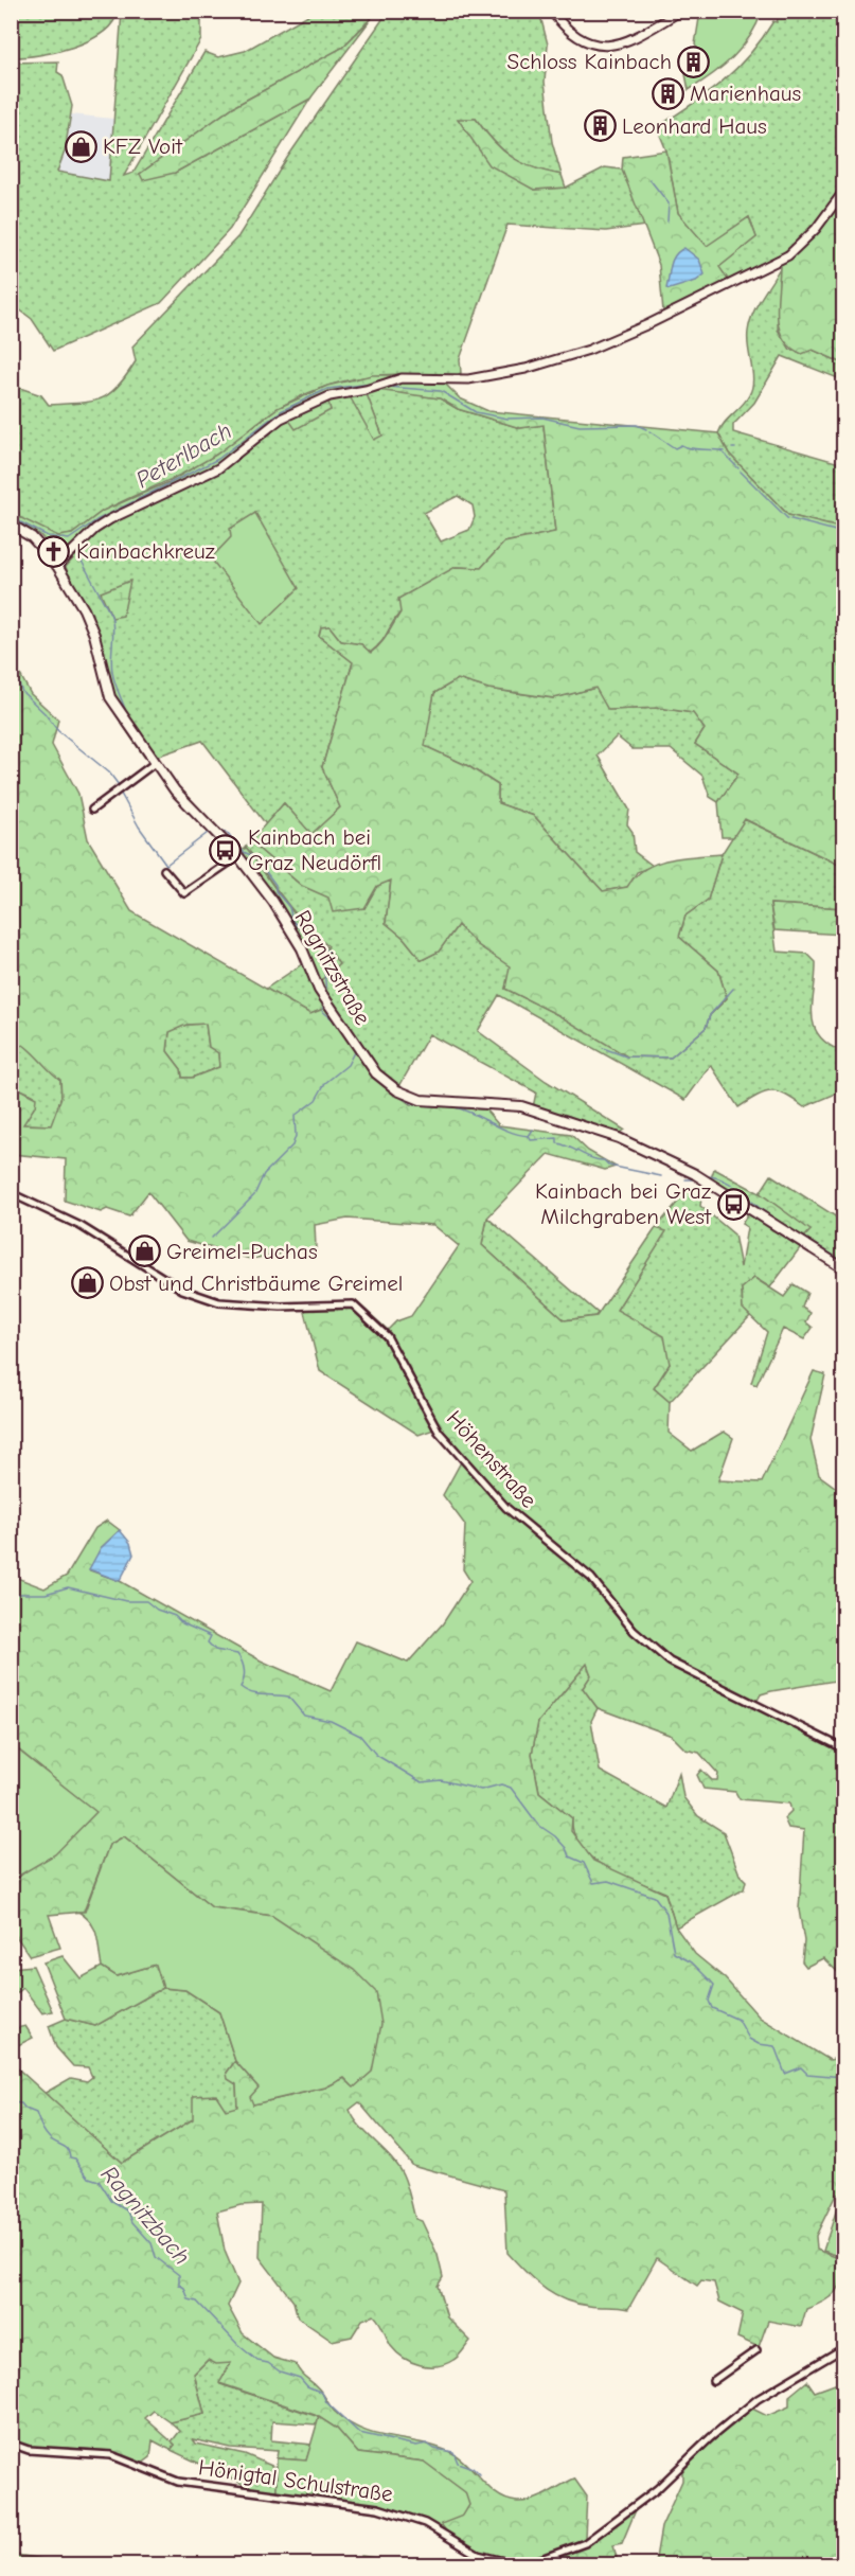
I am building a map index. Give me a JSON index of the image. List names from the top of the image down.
{
  "streets": {
    "main road": ["Ragnitzstraße"],
    "street": ["Höhenstraße", "Hönigtal Schulstraße"]
  },
  "water": ["Peterlbach", "Ragnitzbach"],
  "places": {
    "building": ["Schloss Kainbach", "Marienhaus", "Leonhard Haus"],
    "shop": ["KFZ Voit", "Greimel-Puchas", "Obst und Christbäume Greimel"],
    "church": ["Kainbachkreuz"],
    "bus stop": ["Kainbach bei Graz Neudörfl", "Kainbach bei Graz Milchgraben West"]
  }
}
